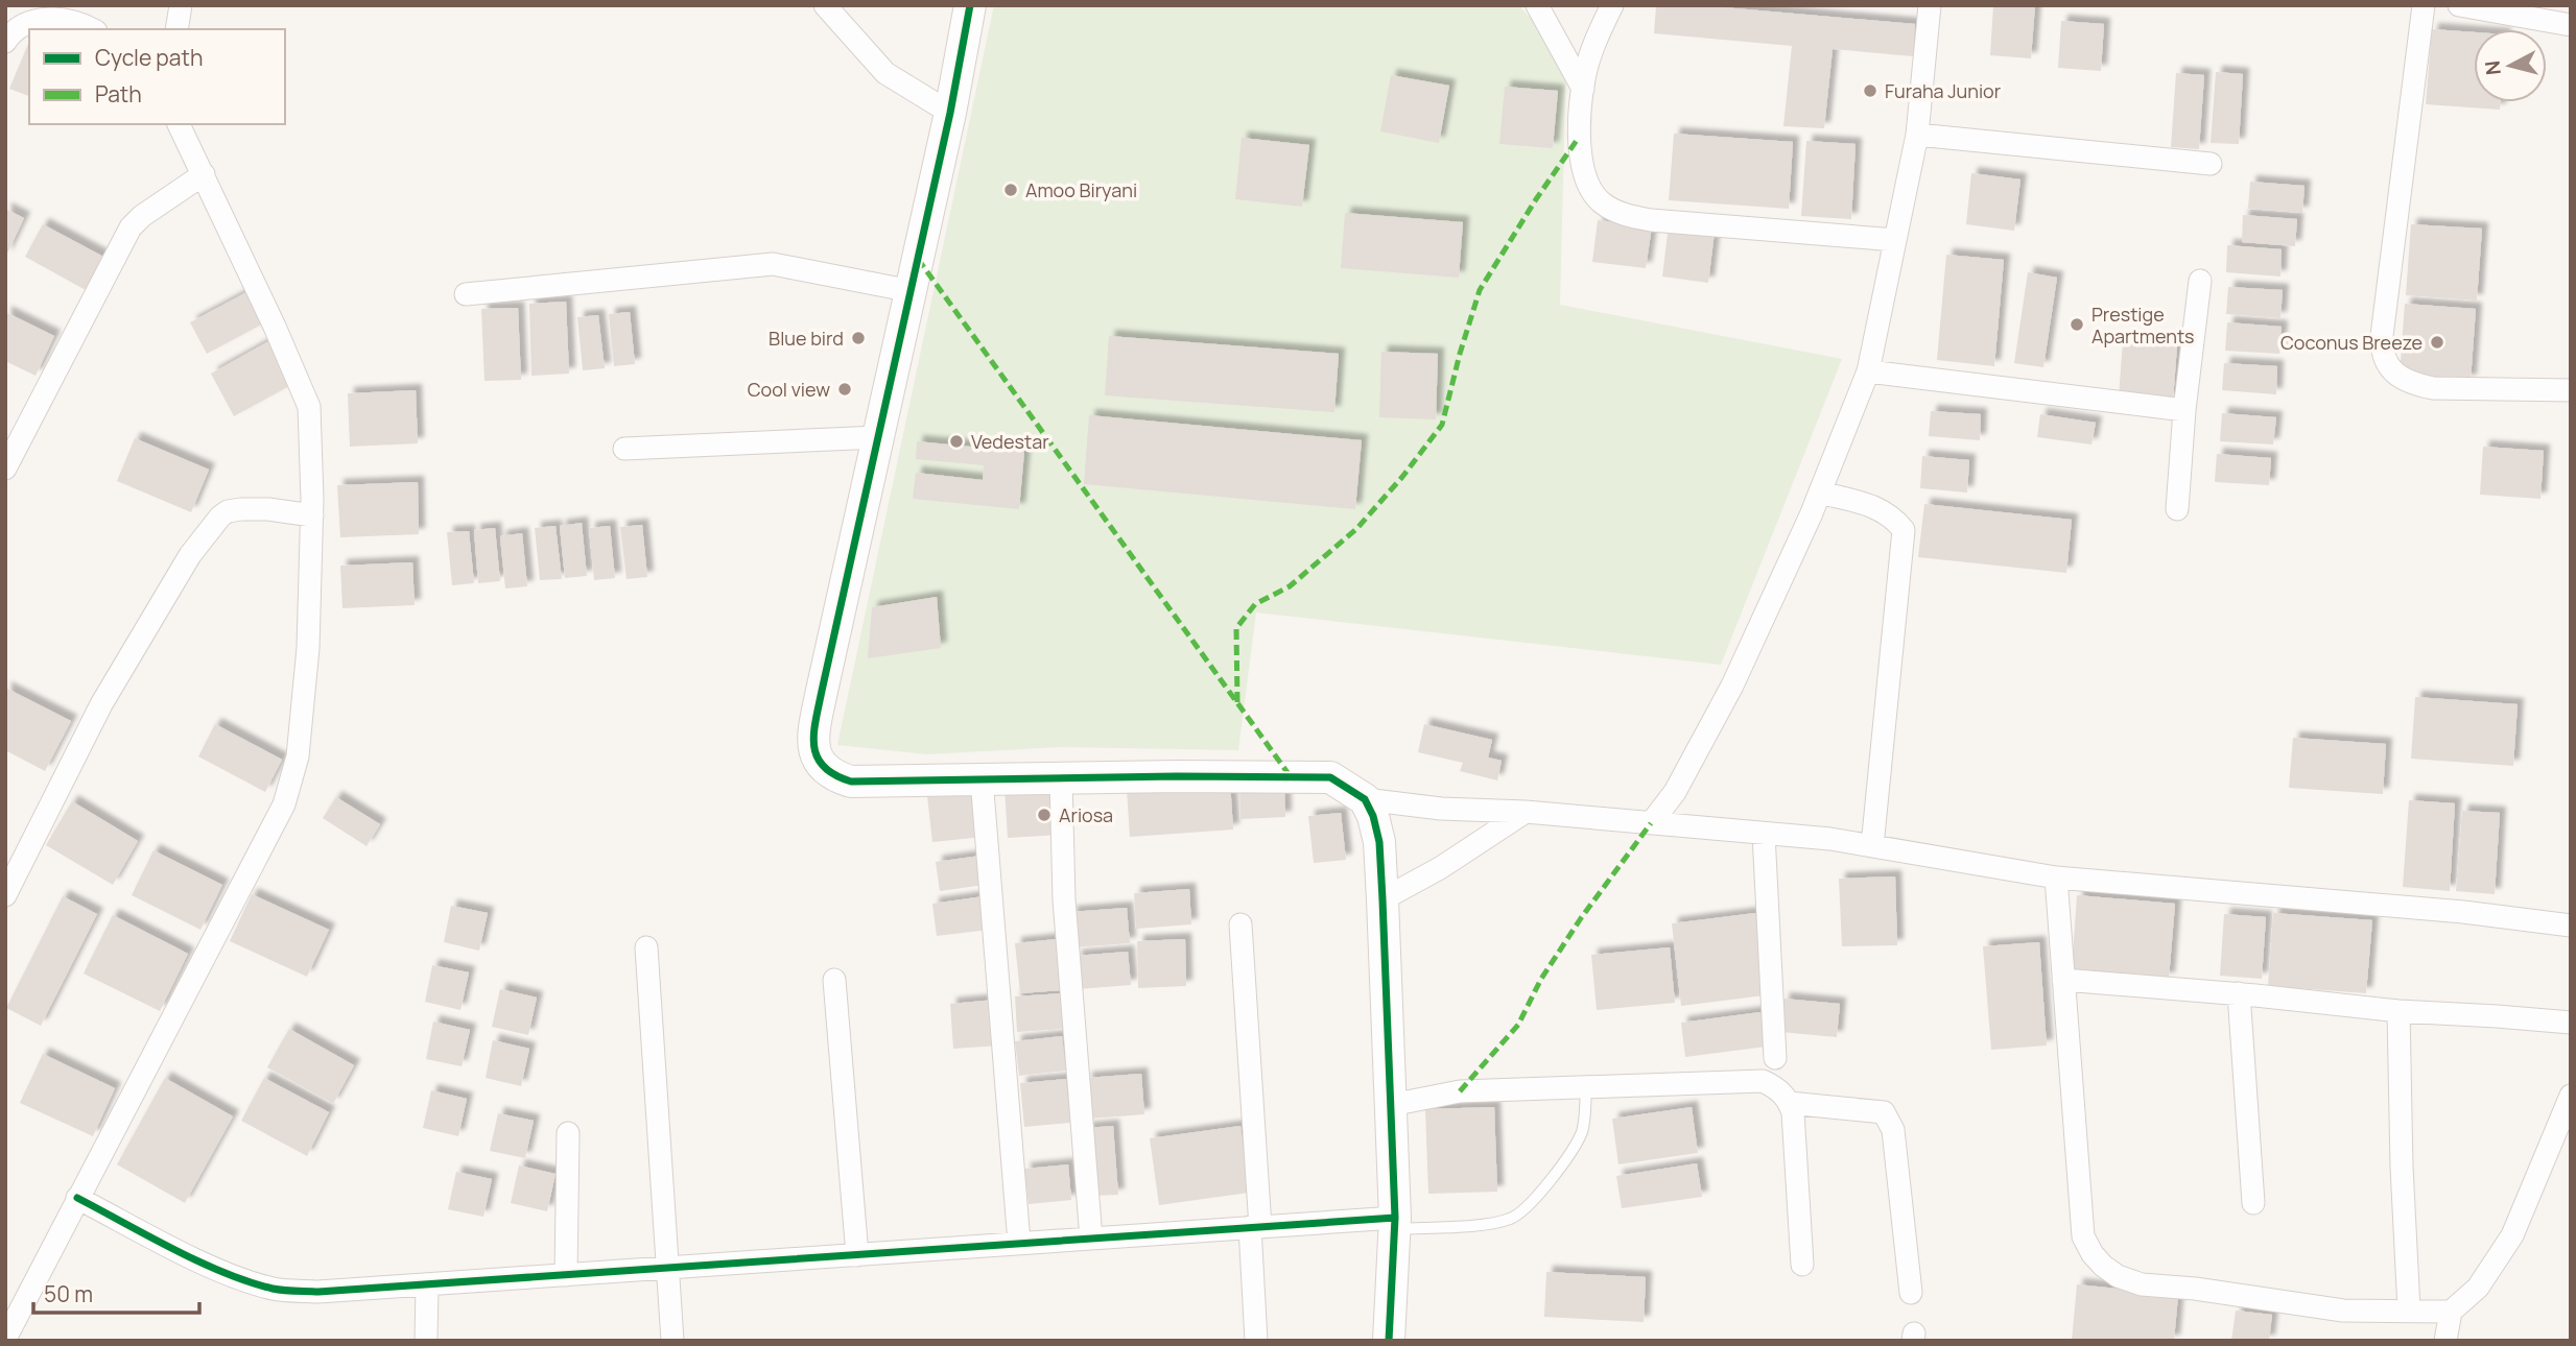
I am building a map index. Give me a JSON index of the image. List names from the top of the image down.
{
  "places": [
    "Furaha Junior",
    "Amoo Biryani",
    "Prestige Apartments",
    "Blue bird",
    "Coconus Breeze",
    "Cool view",
    "Vedestar",
    "Ariosa"
  ],
  "legend": ["Cycle path", "Path"],
  "scale_bar": "50 m",
  "north": "left"
}
